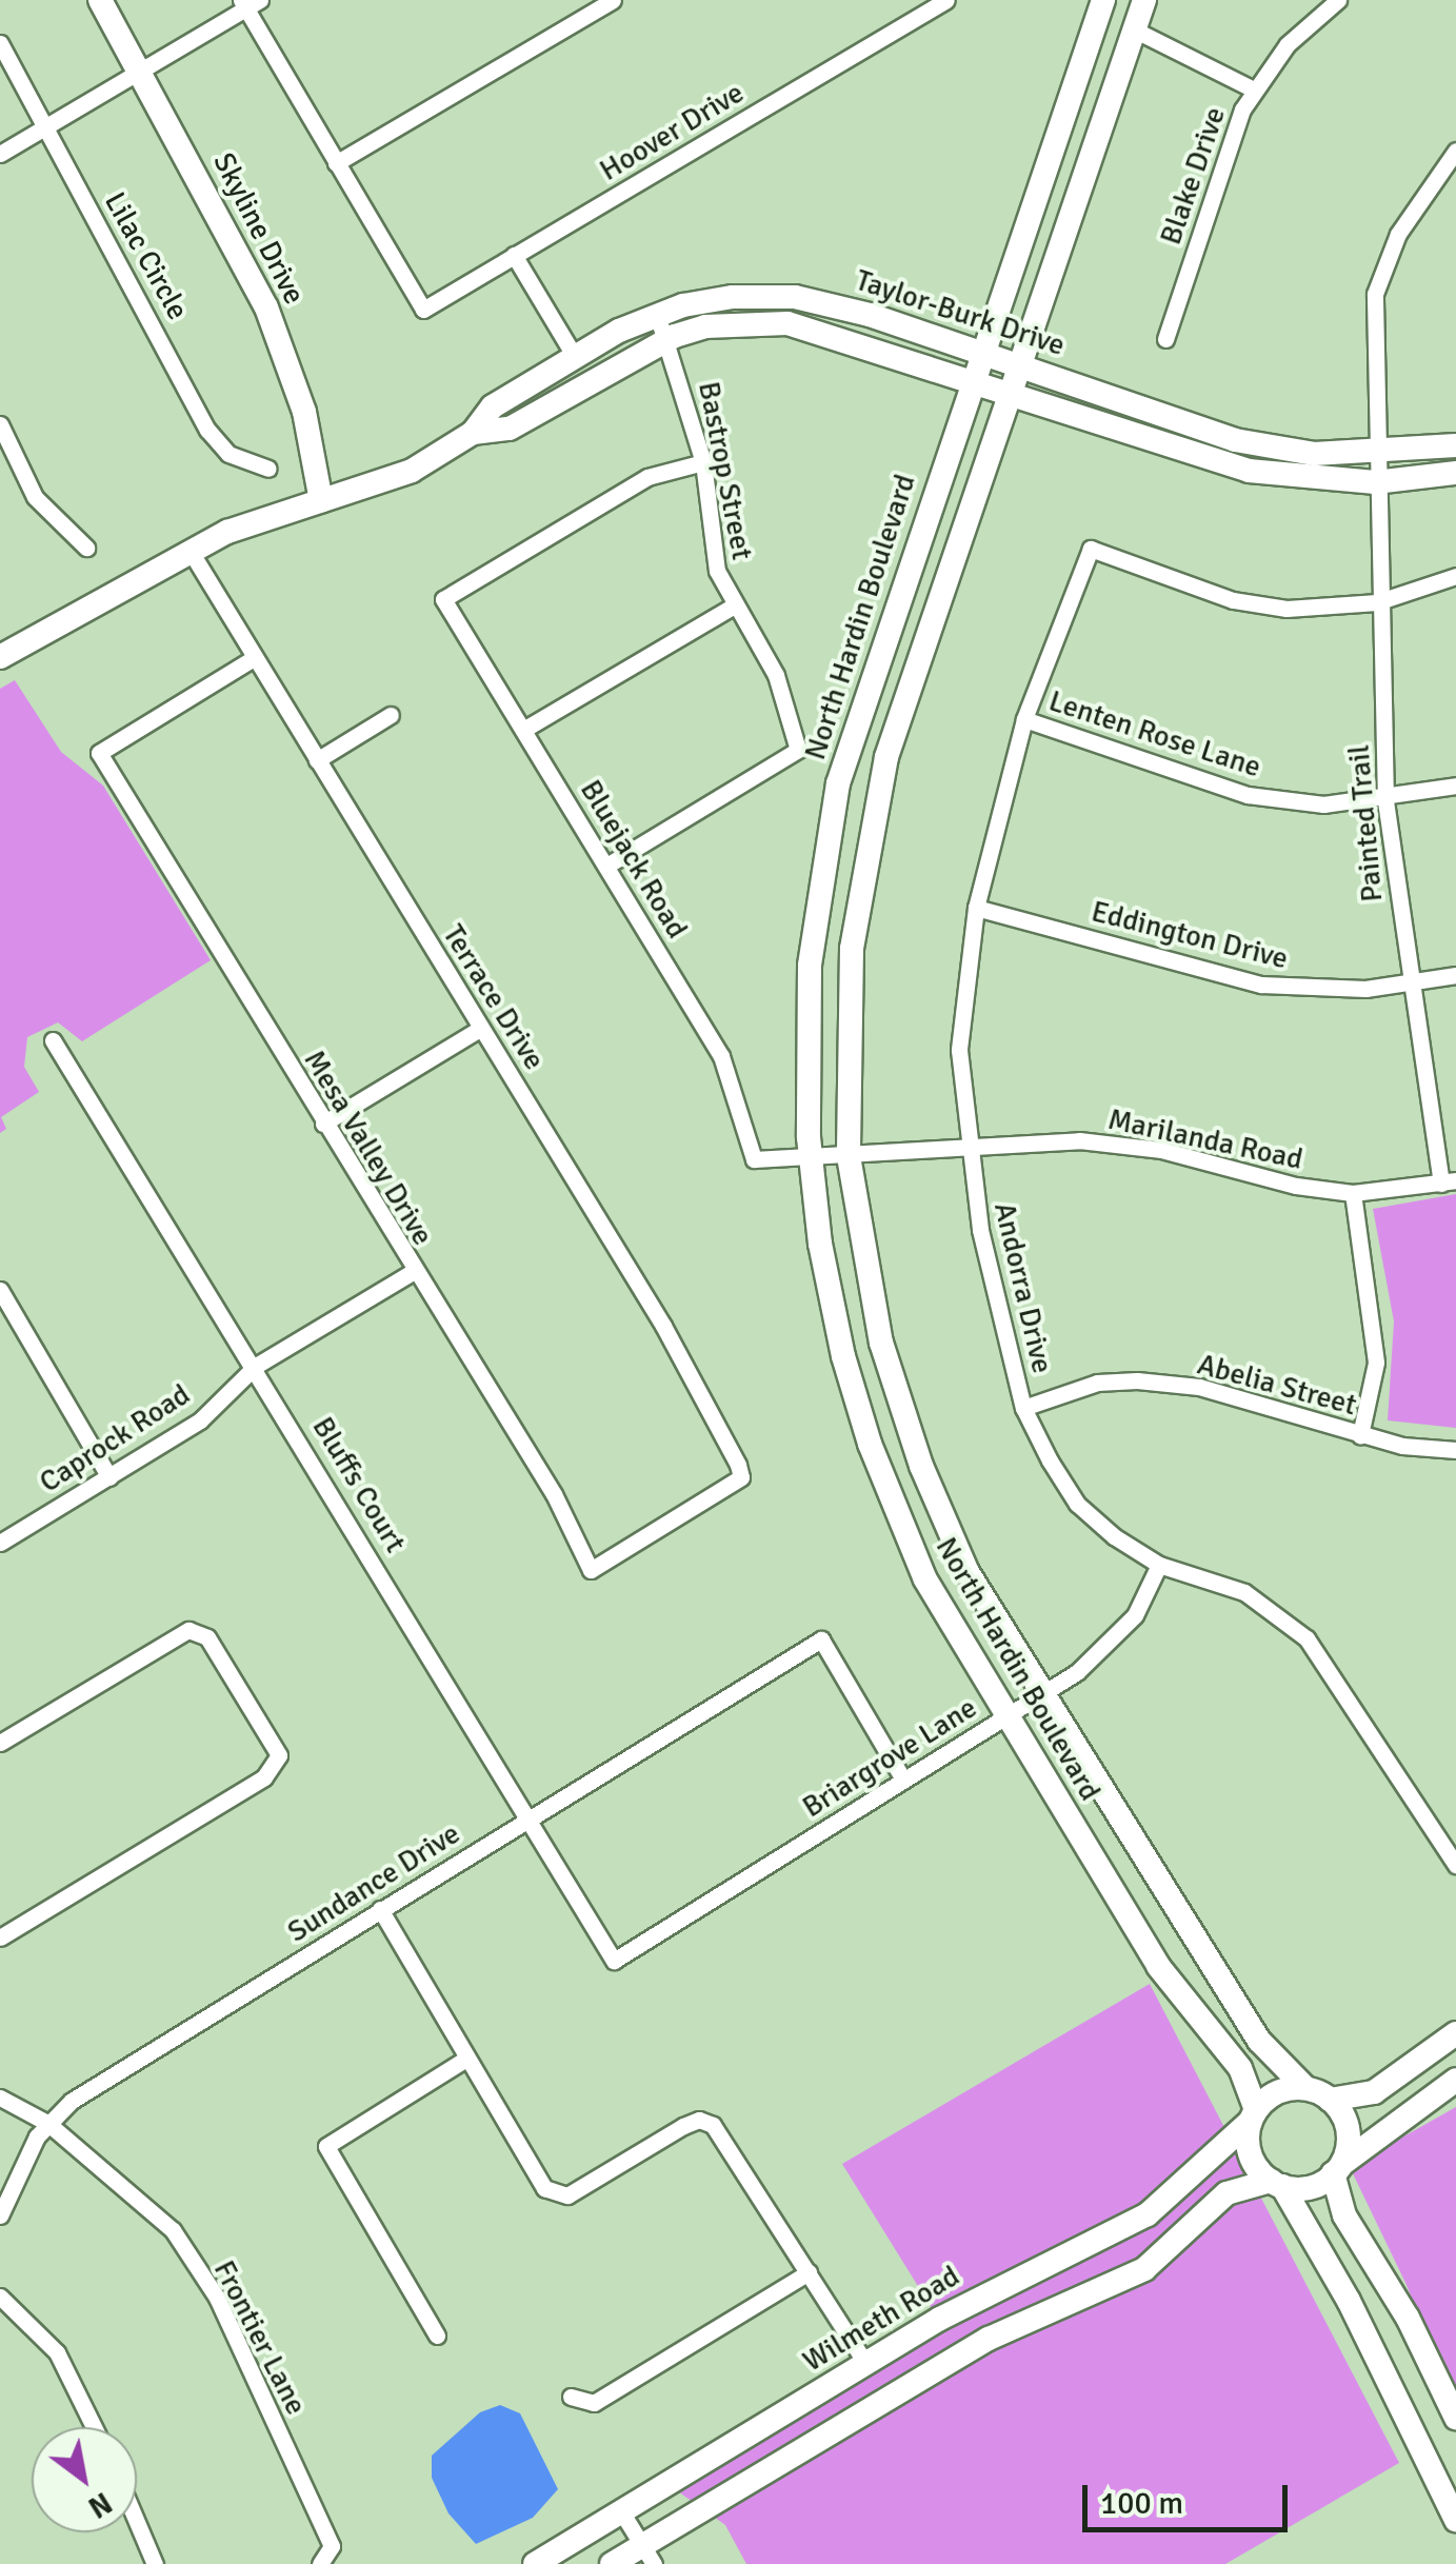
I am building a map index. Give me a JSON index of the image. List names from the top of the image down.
{
  "streets": {
    "main road": [
      "Skyline Drive",
      "Taylor-Burk Drive",
      "North Hardin Boulevard",
      "Wilmeth Road"
    ],
    "street": [
      "Hoover Drive",
      "Blake Drive",
      "Lilac Circle",
      "Bastrop Street",
      "Lenten Rose Lane",
      "Painted Trail",
      "Bluejack Road",
      "Eddington Drive",
      "Terrace Drive",
      "Marilanda Road",
      "Mesa Valley Drive",
      "Andorra Drive",
      "Abelia Street",
      "Caprock Road",
      "Bluffs Court",
      "Briargrove Lane",
      "Sundance Drive",
      "Frontier Lane"
    ]
  },
  "crossings": [
    ["Skyline Drive", "Taylor-Burk Drive"],
    ["Taylor-Burk Drive", "Bastrop Street"],
    ["Taylor-Burk Drive", "North Hardin Boulevard"],
    ["Taylor-Burk Drive", "Painted Trail"],
    ["Taylor-Burk Drive", "Terrace Drive"],
    ["Bastrop Street", "Bluejack Road"],
    ["North Hardin Boulevard", "Marilanda Road"],
    ["North Hardin Boulevard", "Briargrove Lane"],
    ["North Hardin Boulevard", "Wilmeth Road"],
    ["Lenten Rose Lane", "Painted Trail"],
    ["Lenten Rose Lane", "Andorra Drive"],
    ["Painted Trail", "Eddington Drive"],
    ["Painted Trail", "Marilanda Road"],
    ["Painted Trail", "Andorra Drive"],
    ["Bluejack Road", "Marilanda Road"],
    ["Eddington Drive", "Andorra Drive"],
    ["Terrace Drive", "Mesa Valley Drive"],
    ["Marilanda Road", "Andorra Drive"],
    ["Mesa Valley Drive", "Caprock Road"],
    ["Andorra Drive", "Abelia Street"],
    ["Andorra Drive", "Briargrove Lane"],
    ["Caprock Road", "Bluffs Court"],
    ["Bluffs Court", "Briargrove Lane"],
    ["Bluffs Court", "Sundance Drive"],
    ["Briargrove Lane", "Sundance Drive"],
    ["Sundance Drive", "Frontier Lane"]
  ],
  "scale_bar": "100 m",
  "north": "bottom right"
}
